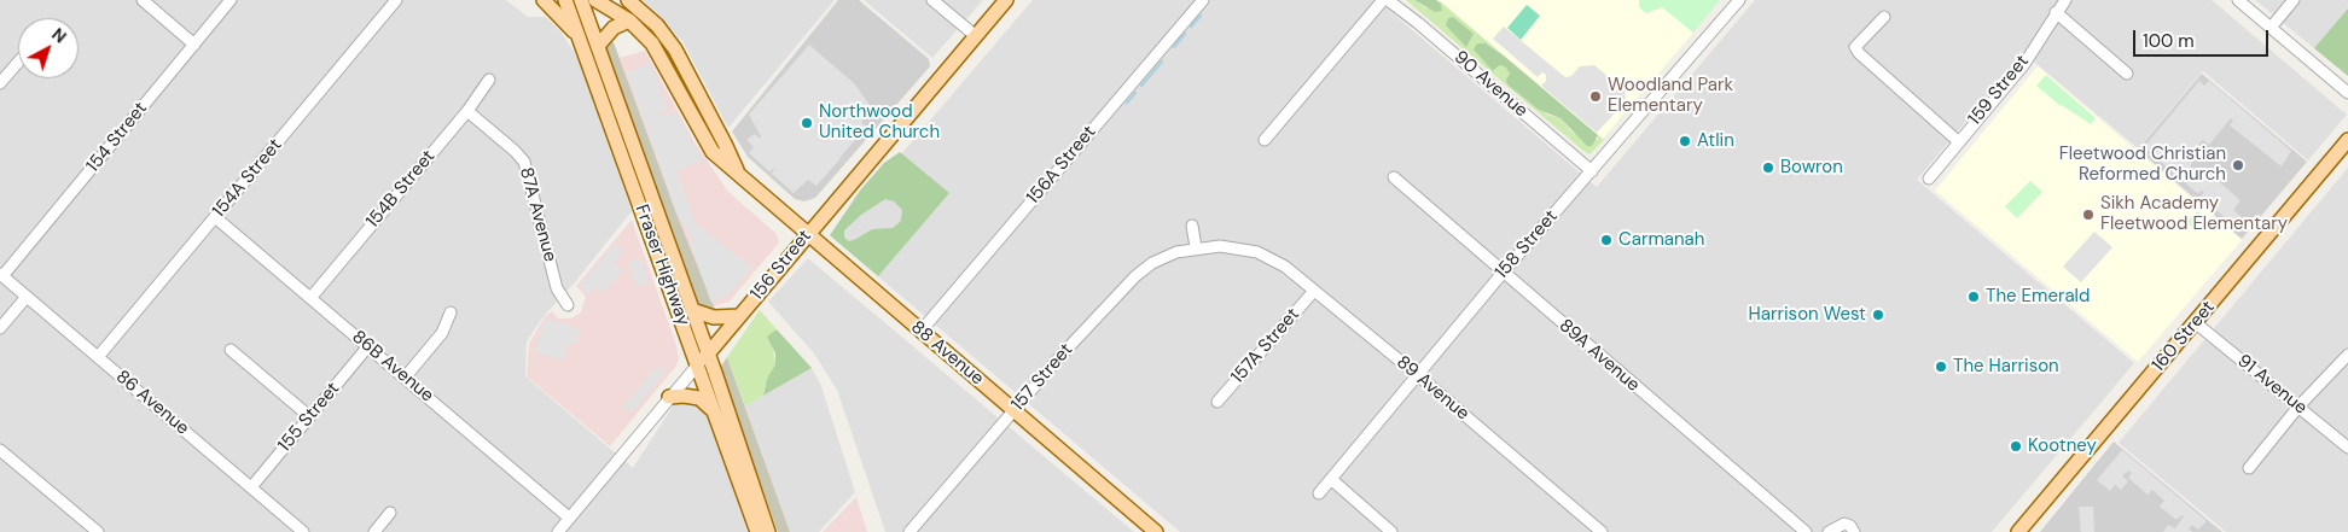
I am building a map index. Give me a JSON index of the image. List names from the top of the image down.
{
  "streets": {
    "main road": [
      "Fraser Highway",
      "156 Street",
      "160 Street",
      "88 Avenue"
    ],
    "street": [
      "90 Avenue",
      "159 Street",
      "154 Street",
      "156A Street",
      "154A Street",
      "154B Street",
      "87A Avenue",
      "158 Street",
      "157A Street",
      "89A Avenue",
      "86B Avenue",
      "157 Street",
      "91 Avenue",
      "89 Avenue",
      "86 Avenue",
      "155 Street"
    ]
  },
  "crossings": [
    ["90 Avenue", "158 Street"],
    ["154 Street", "86 Avenue"],
    ["156A Street", "88 Avenue"],
    ["154A Street", "86B Avenue"],
    ["154A Street", "86 Avenue"],
    ["154B Street", "87A Avenue"],
    ["154B Street", "86B Avenue"],
    ["158 Street", "89A Avenue"],
    ["158 Street", "89 Avenue"],
    ["Fraser Highway", "156 Street"],
    ["156 Street", "88 Avenue"],
    ["156 Street", "86B Avenue"],
    ["160 Street", "91 Avenue"],
    ["157A Street", "89 Avenue"],
    ["88 Avenue", "157 Street"],
    ["86B Avenue", "155 Street"],
    ["157 Street", "89 Avenue"],
    ["86 Avenue", "155 Street"]
  ],
  "places": [
    "Woodland Park Elementary",
    "Northwood United Church",
    "Atlin",
    "Fleetwood Christian Reformed Church",
    "Bowron",
    "Sikh Academy Fleetwood Elementary",
    "Carmanah",
    "The Emerald",
    "Harrison West",
    "The Harrison",
    "Kootney"
  ],
  "scale_bar": "100 m",
  "north": "top right"
}
